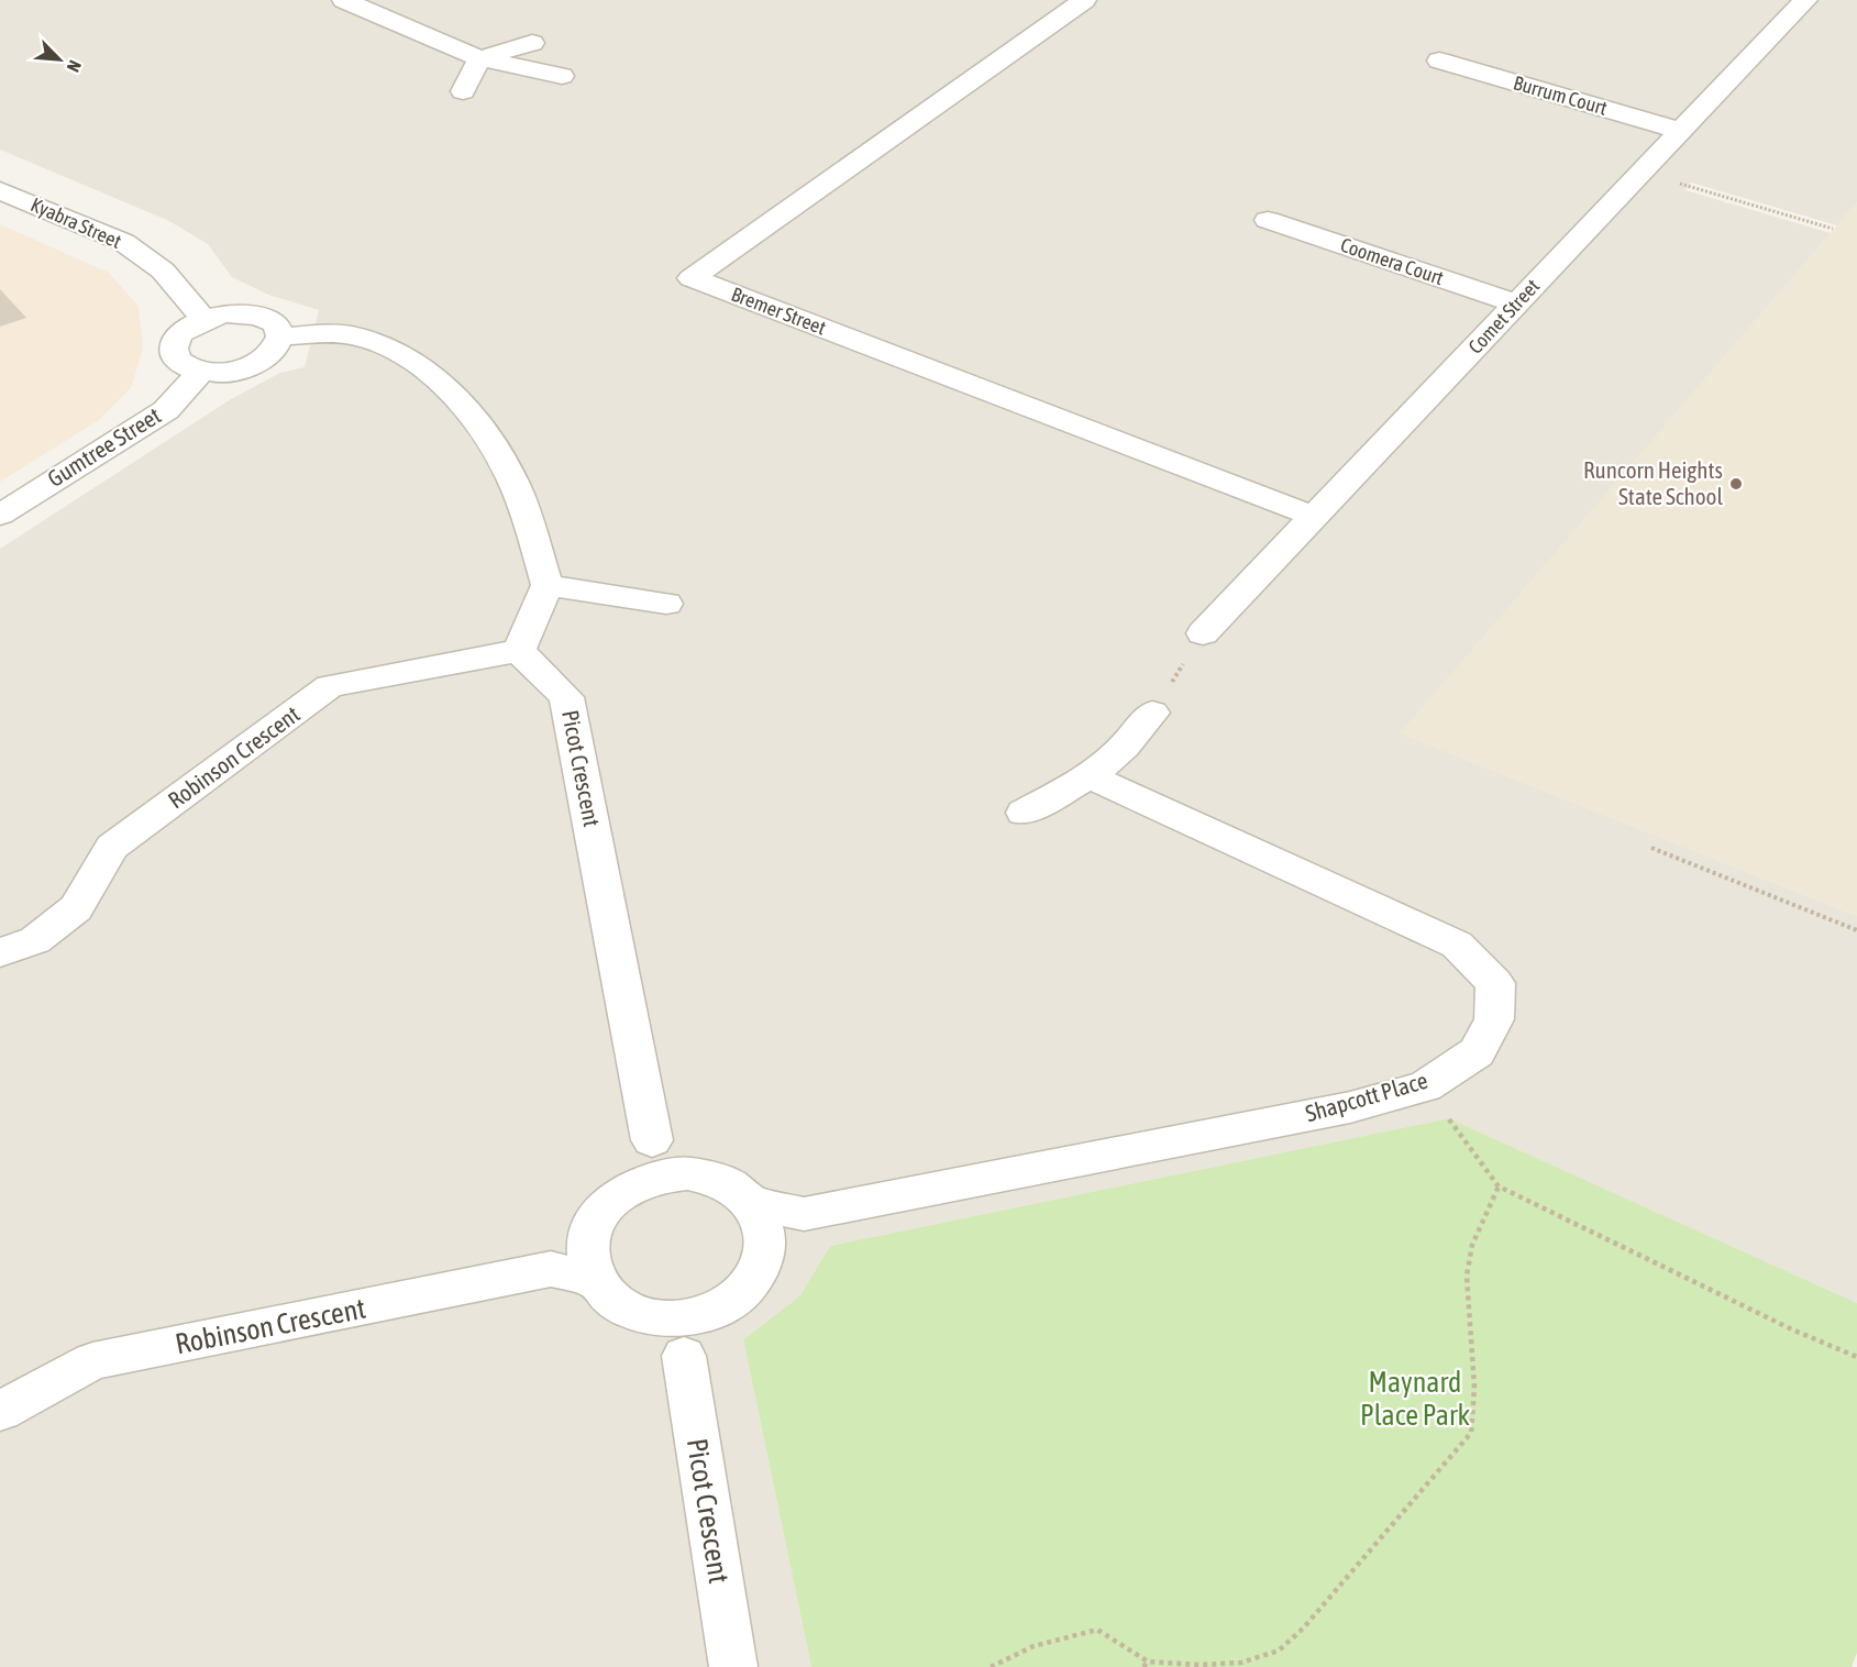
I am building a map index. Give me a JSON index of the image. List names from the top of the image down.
{
  "streets": {
    "street": [
      "Burrum Court",
      "Kyabra Street",
      "Coomera Court",
      "Bremer Street",
      "Comet Street",
      "Gumtree Street",
      "Robinson Crescent",
      "Picot Crescent",
      "Shapcott Place"
    ]
  },
  "crossings": [
    ["Burrum Court", "Comet Street"],
    ["Coomera Court", "Comet Street"],
    ["Bremer Street", "Comet Street"],
    ["Robinson Crescent", "Picot Crescent"]
  ],
  "parks": ["Maynard Place Park"],
  "places": ["Runcorn Heights State School"],
  "north": "bottom right"
}
